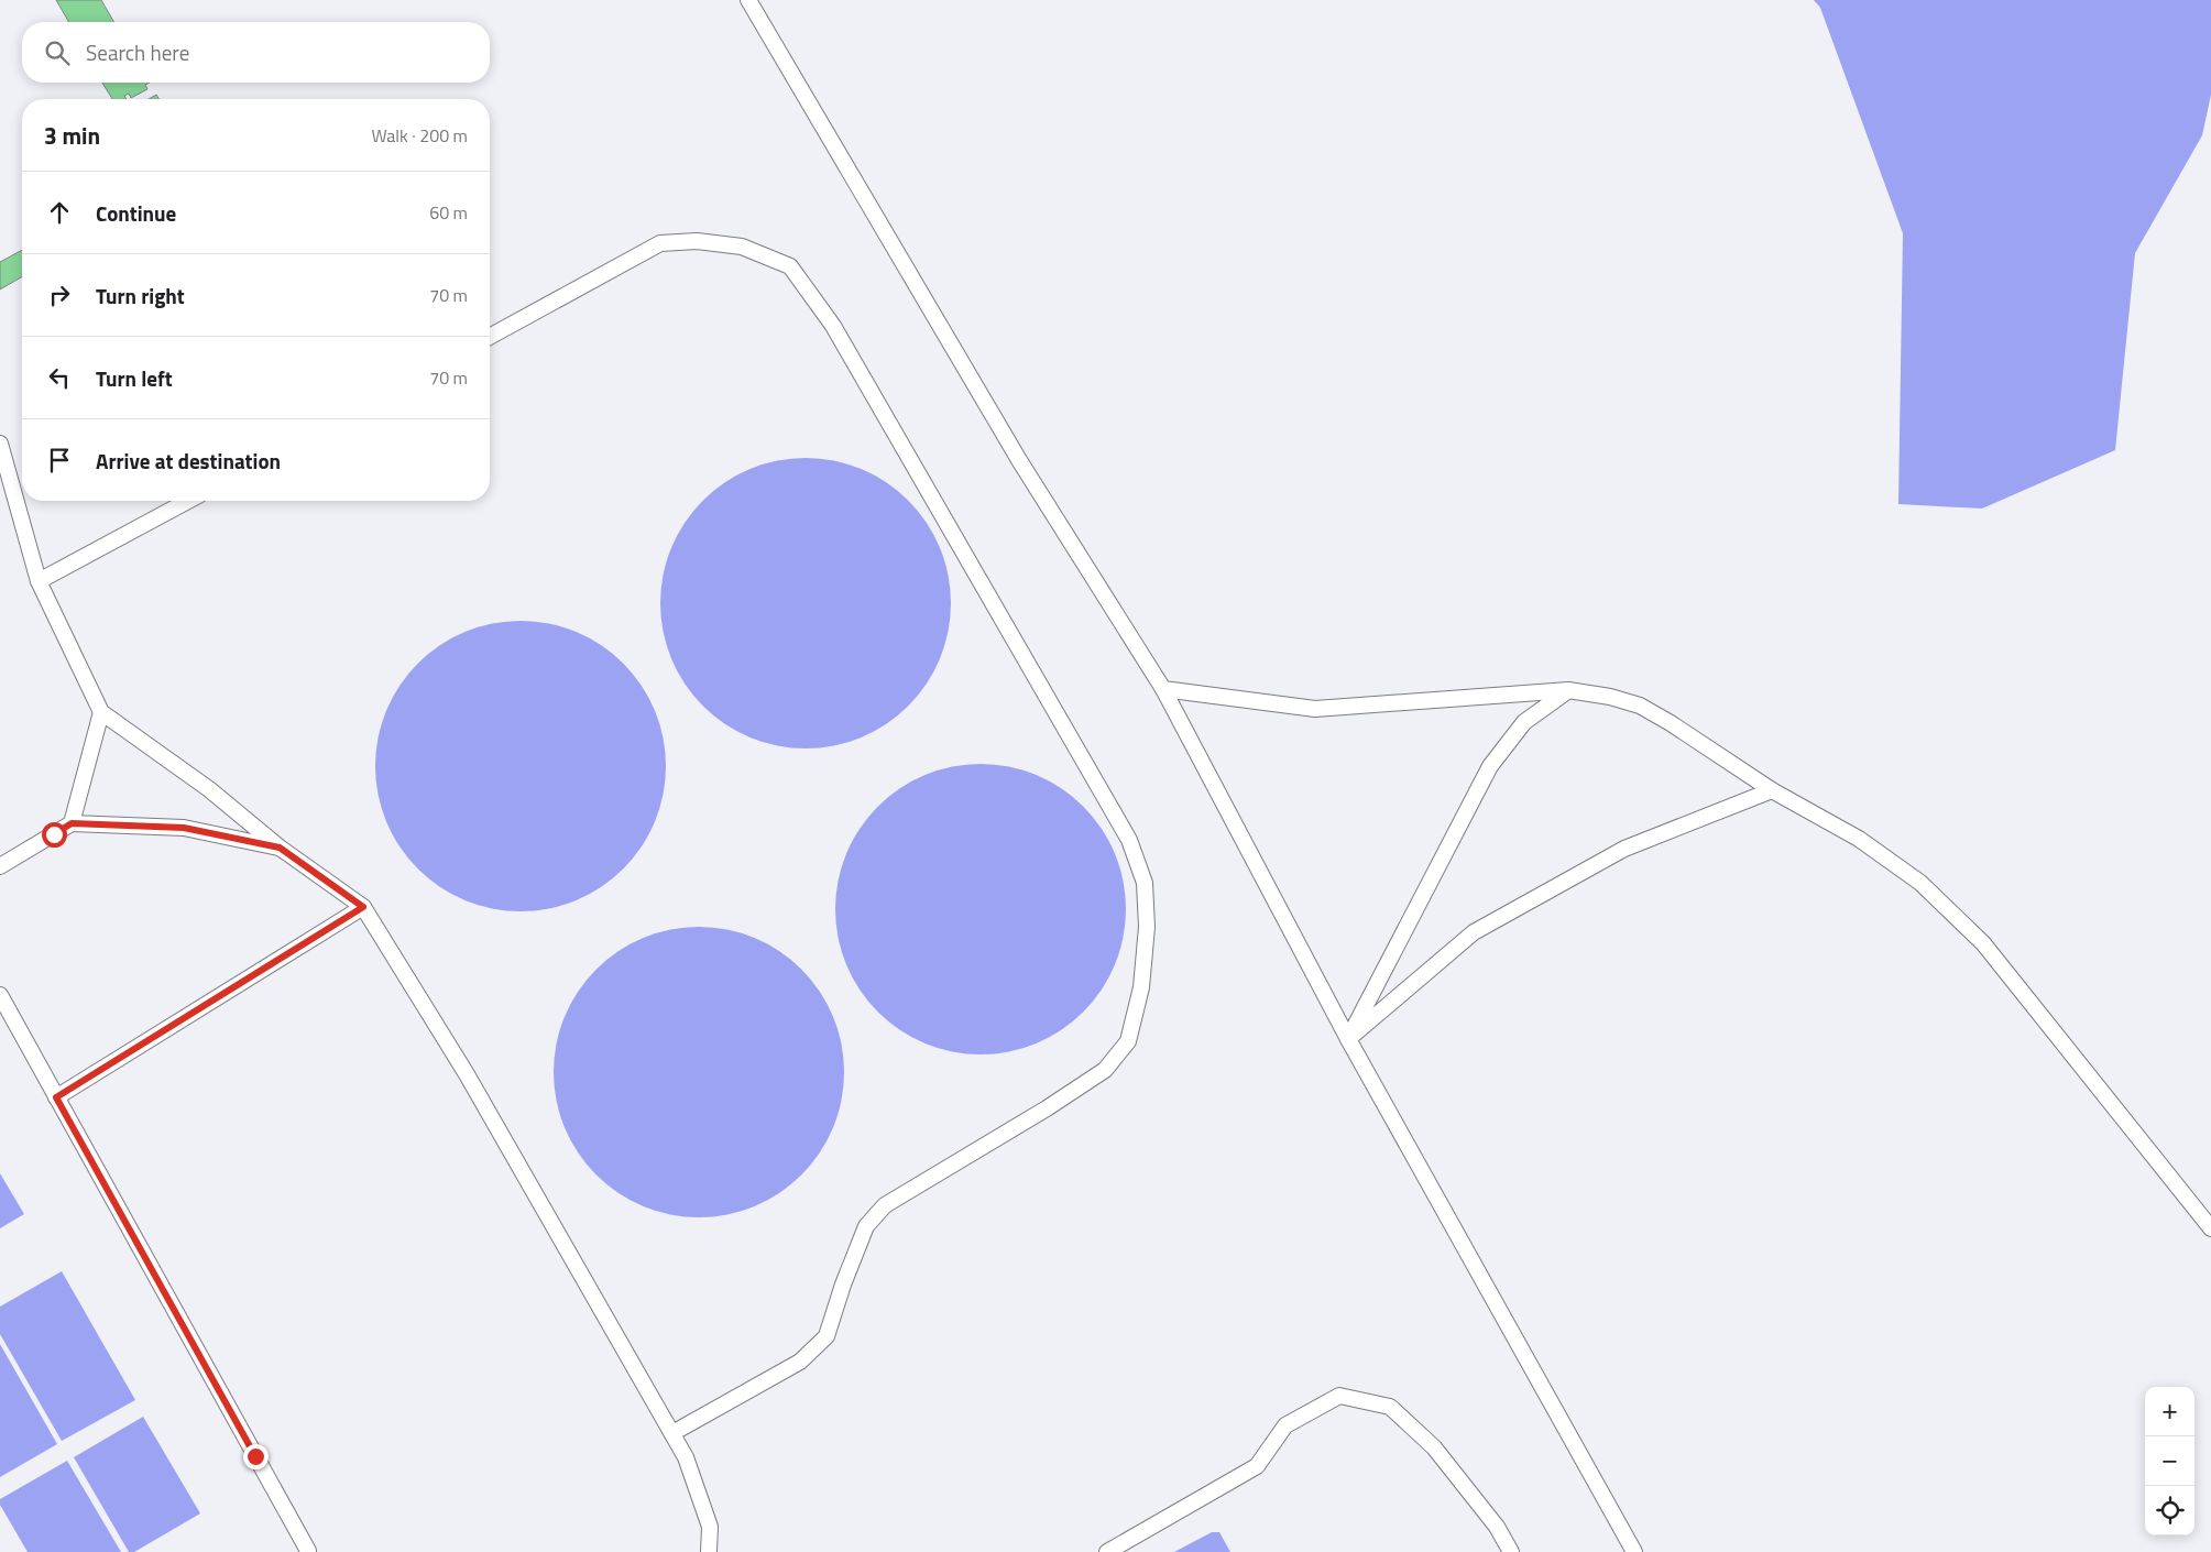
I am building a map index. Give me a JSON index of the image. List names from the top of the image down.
{
  "page": {
    "search": "Search here",
    "heading": ["3 min", "Walk · 200 m"],
    "list": [
      ["Continue", "60 m"],
      ["Turn right", "70 m"],
      ["Turn left", "70 m"],
      "Arrive at destination"
    ],
    "map_buttons": ["+", "−"]
  }
}
